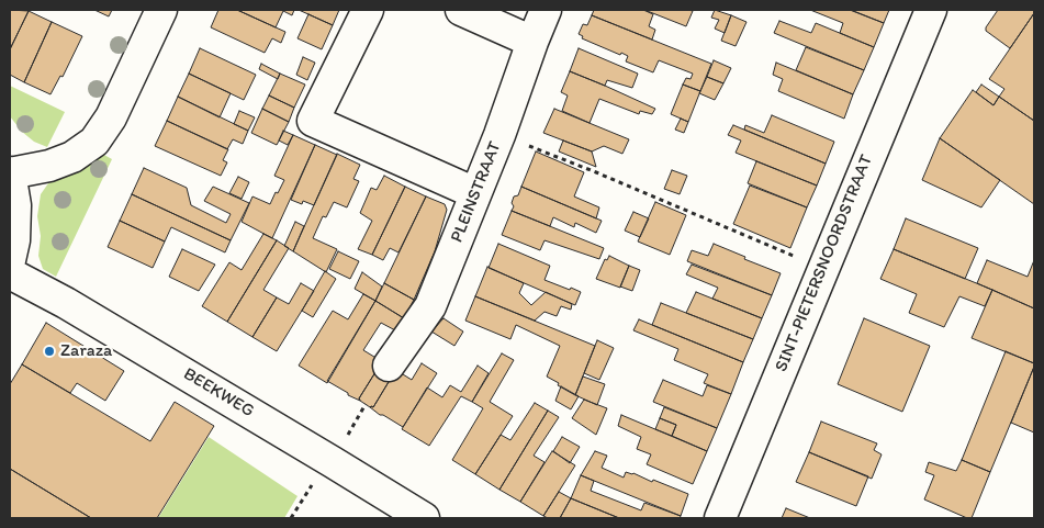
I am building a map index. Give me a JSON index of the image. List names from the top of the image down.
{
  "streets": {
    "street": ["PLEINSTRAAT", "SINT-PIETERSNOORDSTRAAT", "BEEKWEG"]
  },
  "places": ["Zaraza"]
}
